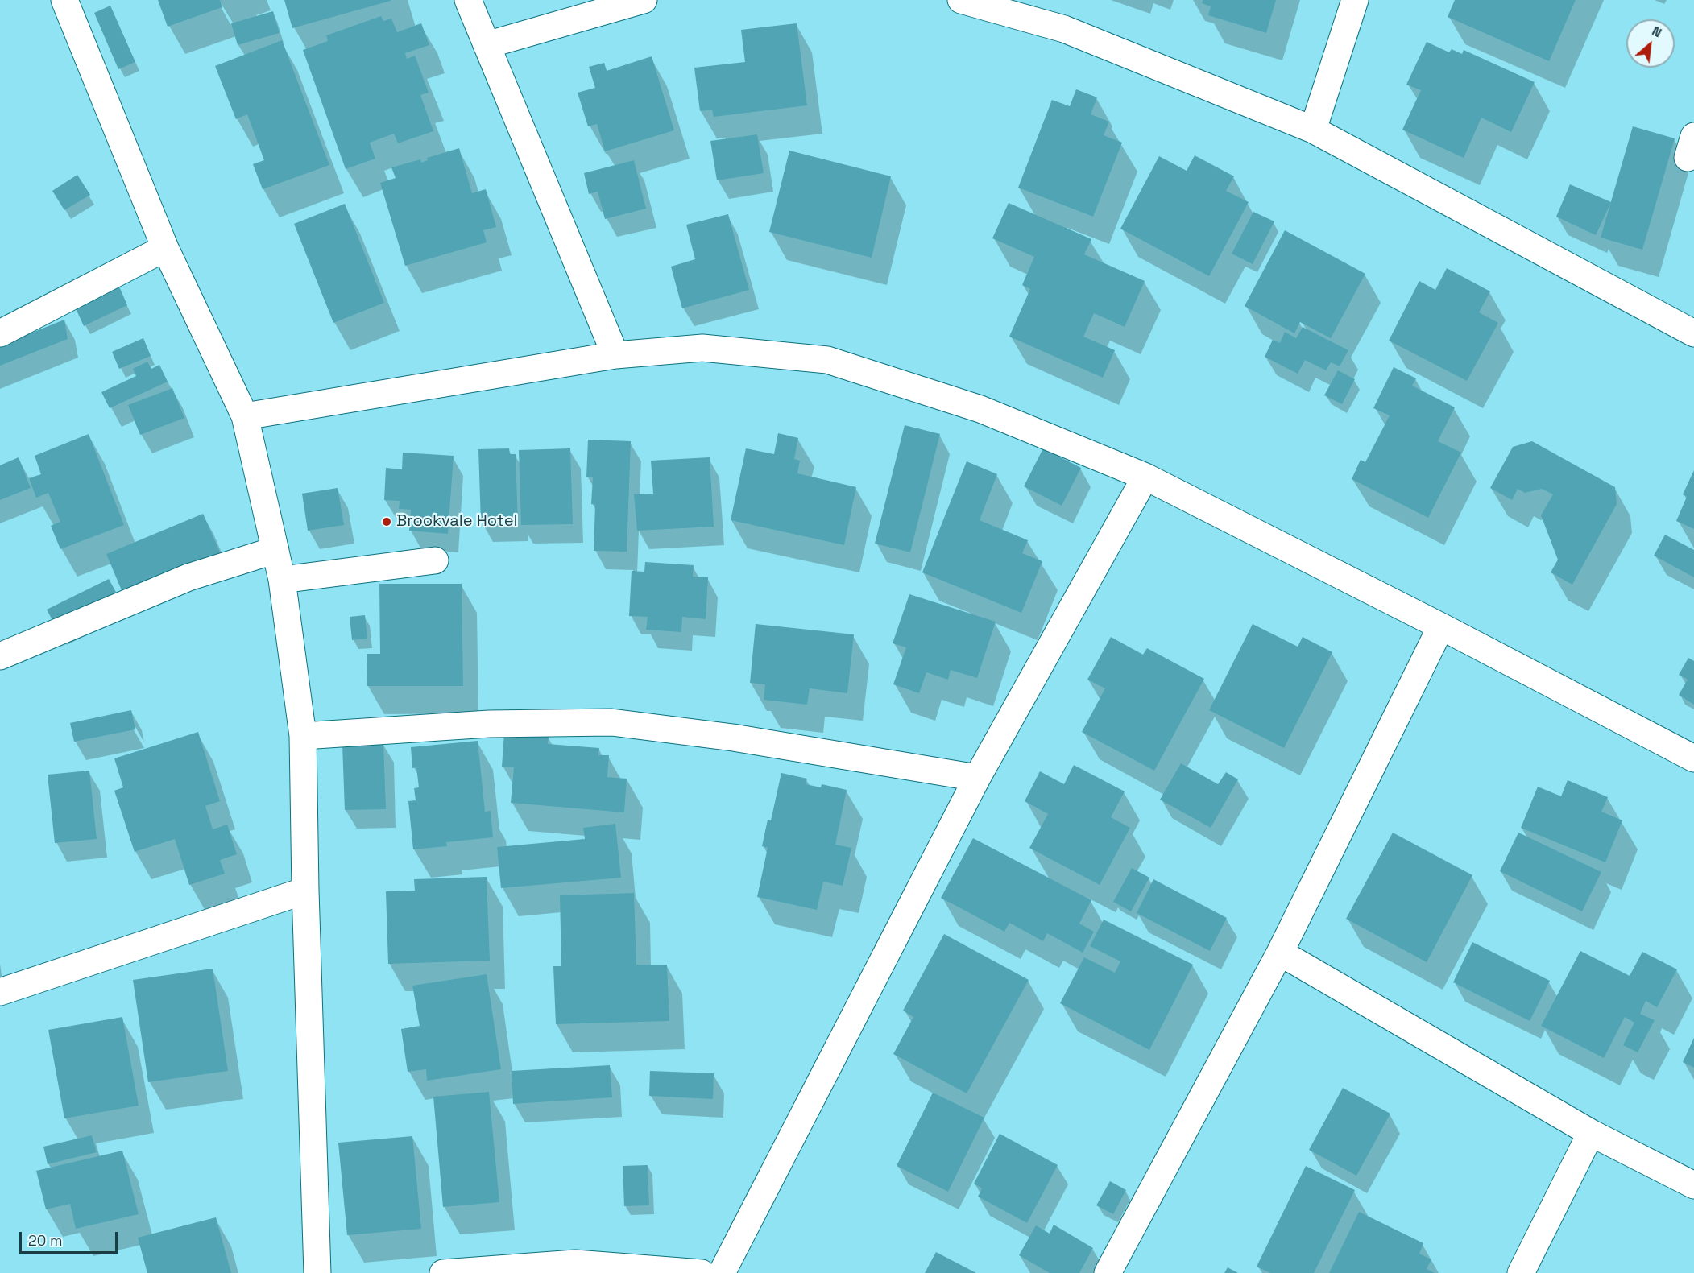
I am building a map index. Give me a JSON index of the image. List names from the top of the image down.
{
  "places": ["Brookvale Hotel"],
  "scale_bar": "20 m",
  "north": "top right"
}
